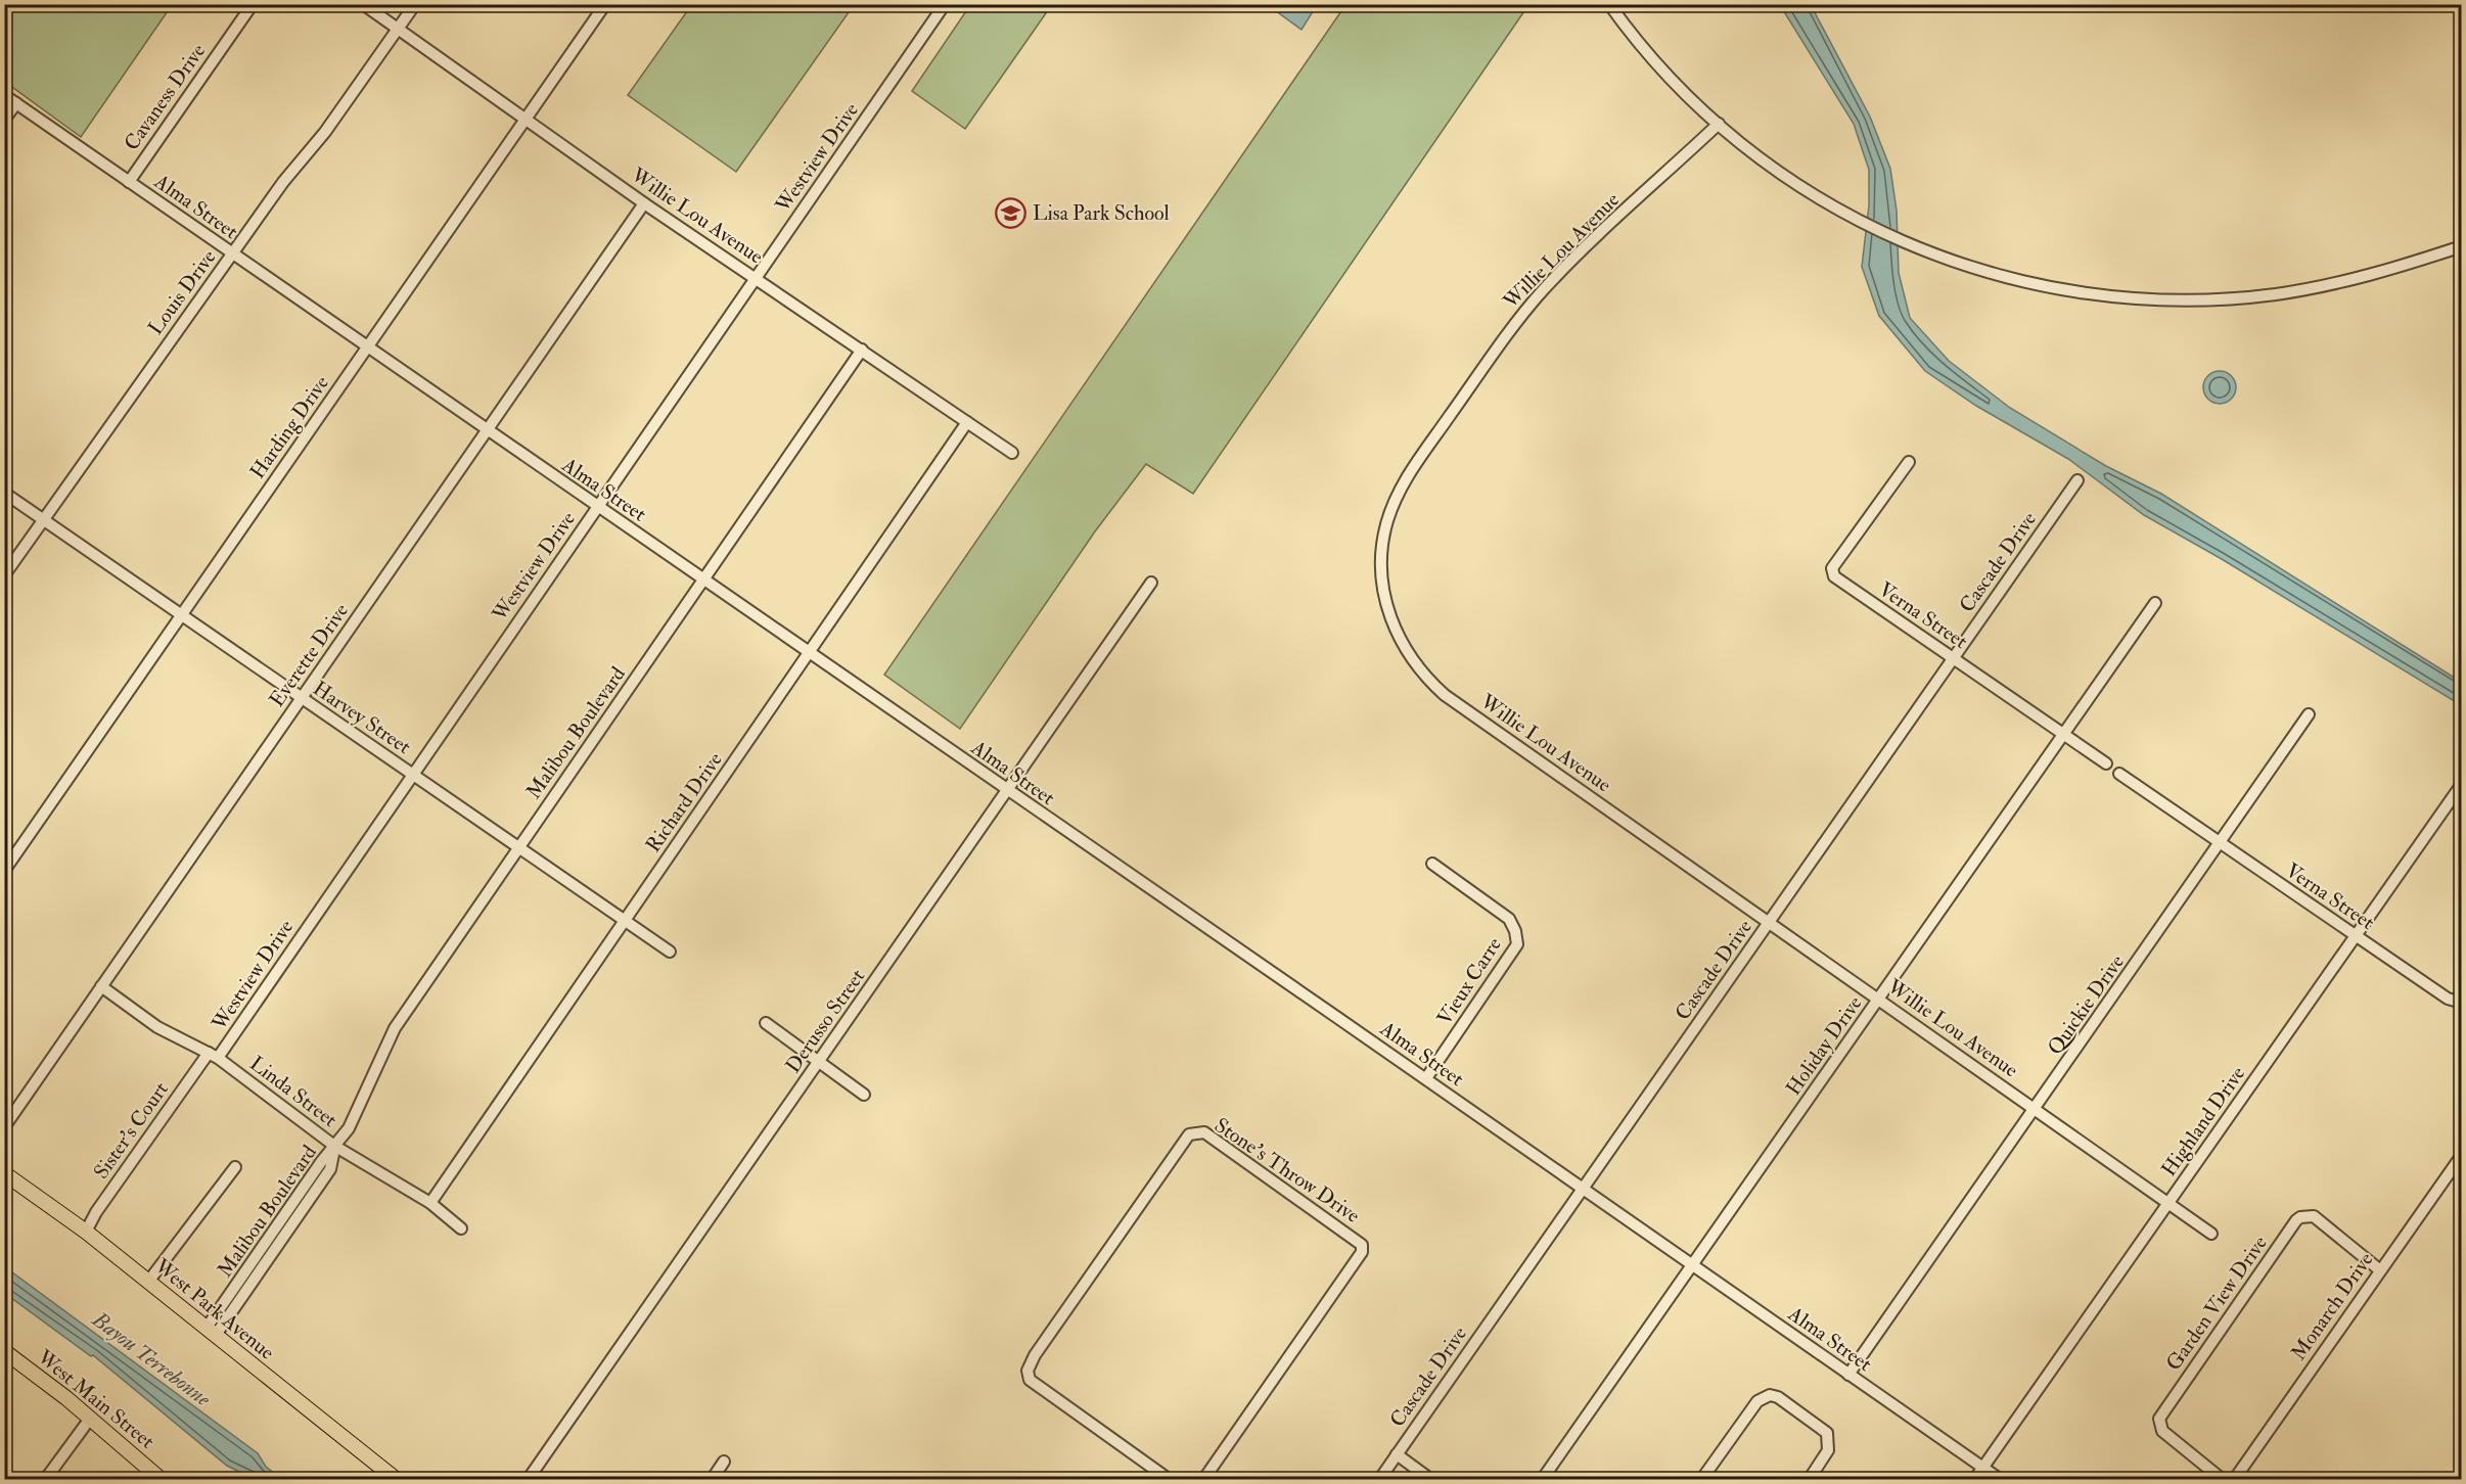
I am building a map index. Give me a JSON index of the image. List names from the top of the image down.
{
  "streets": {
    "main road": ["West Park Avenue", "West Main Street"],
    "street": [
      "Cavaness Drive",
      "Westview Drive",
      "Alma Street",
      "Willie Lou Avenue",
      "Louis Drive",
      "Harding Drive",
      "Cascade Drive",
      "Verna Street",
      "Everette Drive",
      "Harvey Street",
      "Malibou Boulevard",
      "Richard Drive",
      "Vieux Carre",
      "Quickie Drive",
      "Derusso Street",
      "Holiday Drive",
      "Linda Street",
      "Highland Drive",
      "Sister's Court",
      "Stone's Throw Drive",
      "Garden View Drive",
      "Monarch Drive"
    ]
  },
  "crossings": [
    ["Cavaness Drive", "Alma Street"],
    ["Westview Drive", "Alma Street"],
    ["Westview Drive", "Willie Lou Avenue"],
    ["Westview Drive", "Harvey Street"],
    ["Westview Drive", "Linda Street"],
    ["Westview Drive", "Sister's Court"],
    ["Alma Street", "Louis Drive"],
    ["Alma Street", "Harding Drive"],
    ["Alma Street", "Cascade Drive"],
    ["Alma Street", "Everette Drive"],
    ["Alma Street", "Malibou Boulevard"],
    ["Alma Street", "Richard Drive"],
    ["Alma Street", "Vieux Carre"],
    ["Alma Street", "Quickie Drive"],
    ["Alma Street", "Derusso Street"],
    ["Alma Street", "Holiday Drive"],
    ["Alma Street", "Highland Drive"],
    ["Willie Lou Avenue", "Louis Drive"],
    ["Willie Lou Avenue", "Harding Drive"],
    ["Willie Lou Avenue", "Cascade Drive"],
    ["Willie Lou Avenue", "Everette Drive"],
    ["Willie Lou Avenue", "Malibou Boulevard"],
    ["Willie Lou Avenue", "Richard Drive"],
    ["Willie Lou Avenue", "Quickie Drive"],
    ["Willie Lou Avenue", "Holiday Drive"],
    ["Willie Lou Avenue", "Highland Drive"],
    ["Louis Drive", "Harvey Street"],
    ["Harding Drive", "Harvey Street"],
    ["Cascade Drive", "Verna Street"],
    ["Verna Street", "Quickie Drive"],
    ["Verna Street", "Holiday Drive"],
    ["Verna Street", "Highland Drive"],
    ["Everette Drive", "Harvey Street"],
    ["Everette Drive", "Linda Street"],
    ["Harvey Street", "Malibou Boulevard"],
    ["Harvey Street", "Richard Drive"],
    ["Malibou Boulevard", "Linda Street"],
    ["Malibou Boulevard", "West Park Avenue"],
    ["Richard Drive", "Linda Street"],
    ["Linda Street", "Sister's Court"],
    ["Sister's Court", "West Park Avenue"],
    ["Garden View Drive", "Monarch Drive"]
  ],
  "water": ["Bayou Terrebonne"],
  "places": {
    "school or university": ["Lisa Park School"]
  }
}
